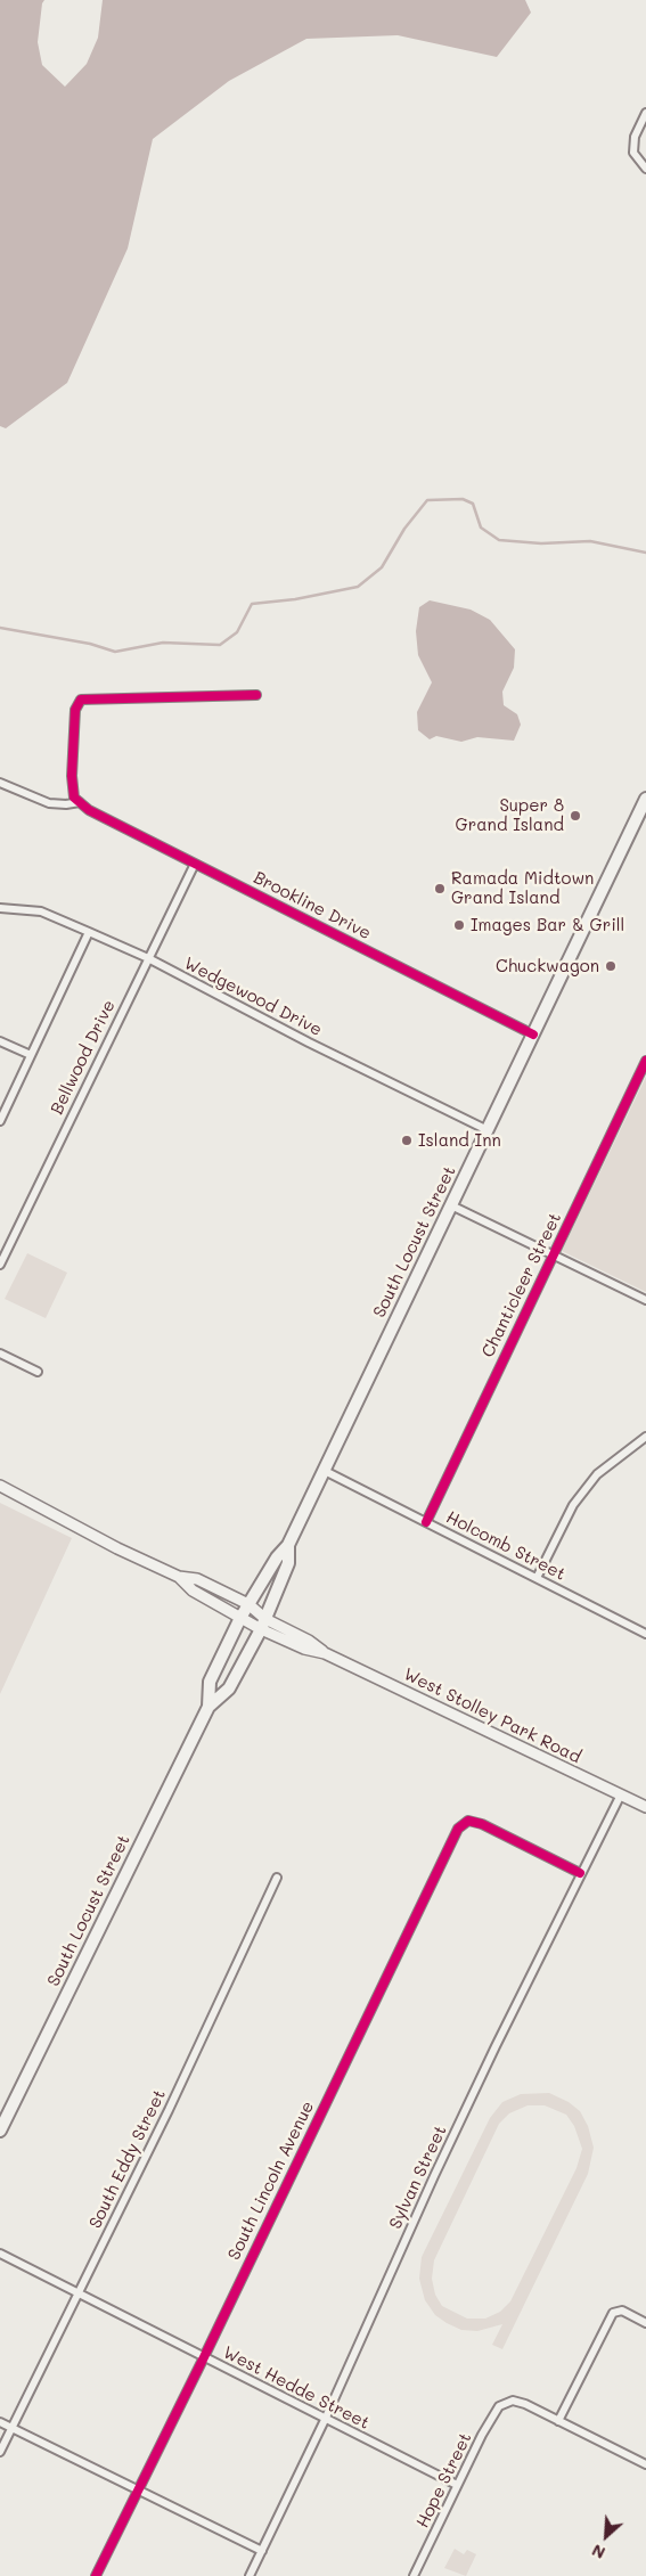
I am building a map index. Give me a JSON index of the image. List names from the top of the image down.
{
  "streets": {
    "main road": ["South Locust Street", "West Stolley Park Road"],
    "street": [
      "Brookline Drive",
      "Wedgewood Drive",
      "Bellwood Drive",
      "Chanticleer Street",
      "Holcomb Street",
      "South Eddy Street",
      "Sylvan Street",
      "South Lincoln Avenue",
      "West Hedde Street",
      "Hope Street"
    ]
  },
  "crossings": [
    ["Brookline Drive", "Bellwood Drive"],
    ["Brookline Drive", "South Locust Street"],
    ["Wedgewood Drive", "Bellwood Drive"],
    ["Wedgewood Drive", "South Locust Street"],
    ["South Locust Street", "Holcomb Street"],
    ["South Locust Street", "West Stolley Park Road"],
    ["Chanticleer Street", "Holcomb Street"],
    ["West Stolley Park Road", "Sylvan Street"],
    ["South Eddy Street", "West Hedde Street"],
    ["Sylvan Street", "South Lincoln Avenue"],
    ["Sylvan Street", "West Hedde Street"],
    ["South Lincoln Avenue", "West Hedde Street"],
    ["West Hedde Street", "Hope Street"]
  ],
  "places": [
    "Super 8 Grand Island",
    "Ramada Midtown Grand Island",
    "Images Bar & Grill",
    "Chuckwagon",
    "Island Inn"
  ],
  "north": "bottom left"
}
